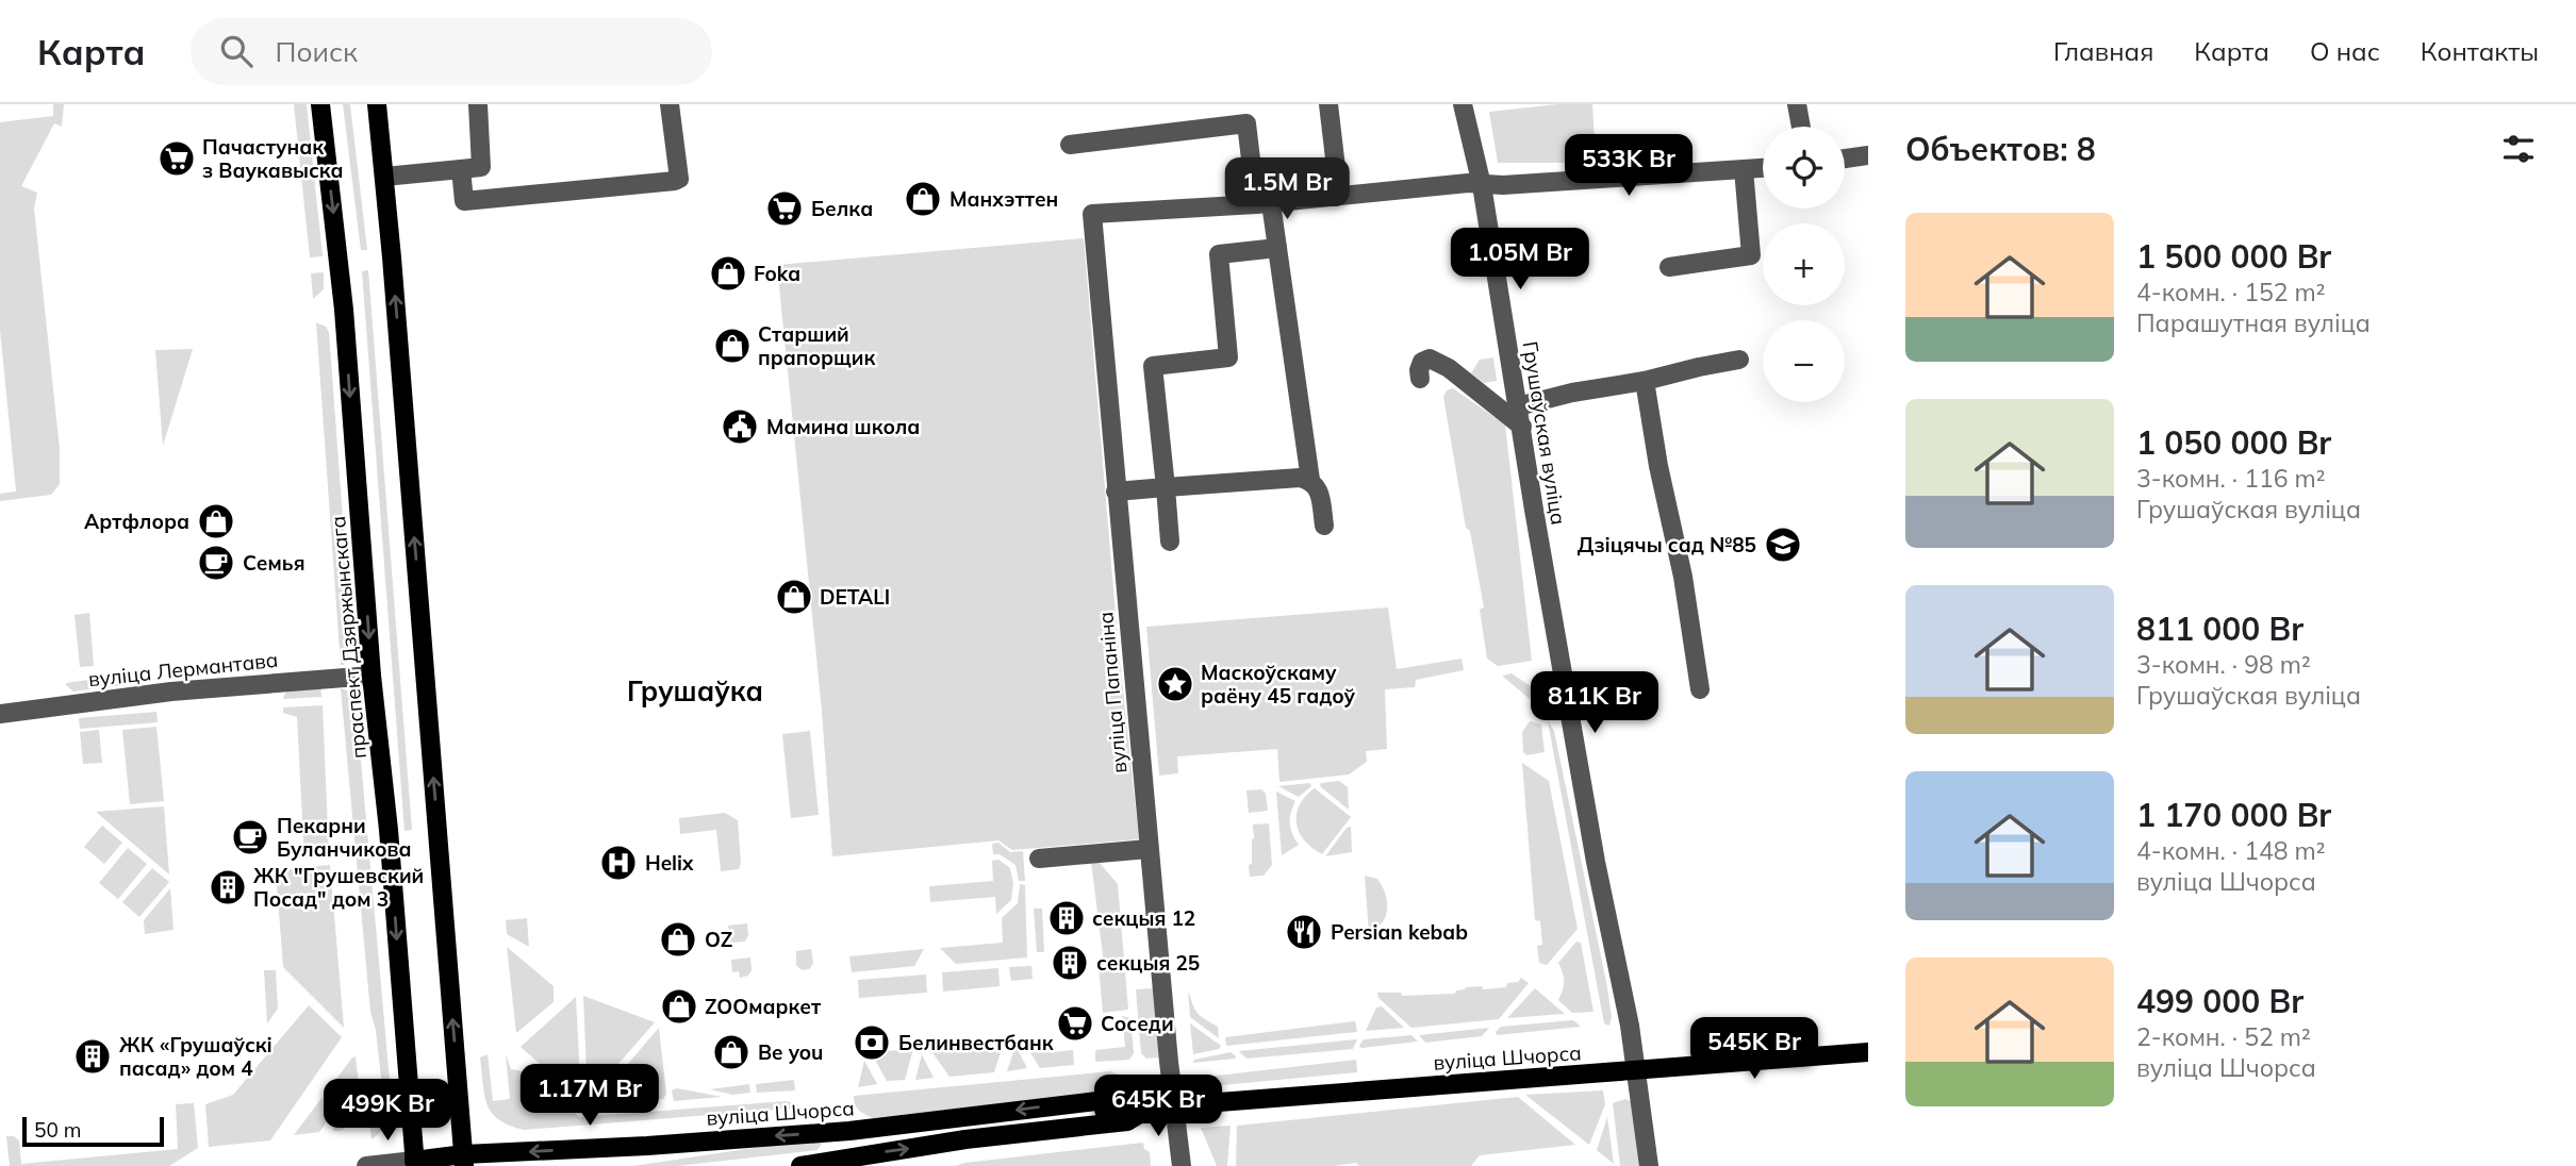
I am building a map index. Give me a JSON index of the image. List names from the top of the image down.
{
  "streets": {
    "main road": ["праспект Дзяржынскага", "вуліца Шчорса"],
    "street": ["Грушаўская вуліца", "вуліца Лермантава", "вуліца Папаніна"]
  },
  "crossings": [
    ["Грушаўская вуліца", "вуліца Шчорса"],
    ["праспект Дзяржынскага", "вуліца Лермантава"],
    ["праспект Дзяржынскага", "вуліца Шчорса"],
    ["вуліца Папаніна", "вуліца Шчорса"]
  ],
  "districts": ["Грушаўка"],
  "places": {
    "supermarket": ["Пачастунак з Ваукавыска", "Белка", "Соседи"],
    "shop": [
      "Манхэттен",
      "Foka",
      "Старший прапорщик",
      "Артфлора",
      "DETALI",
      "OZ",
      "ZOOмаркет",
      "Be you"
    ],
    "public building": ["Мамина школа"],
    "school or university": ["Дзіцячы сад №85"],
    "cafe": ["Семья", "Пекарни Буланчикова"],
    "place": ["Маскоўскаму раёну 45 гадоў"],
    "hospital": ["Helix"],
    "building": [
      "ЖК \"Грушевский Посад\" дом 3",
      "секцыя 12",
      "секцыя 25",
      "ЖК «Грушаўскі пасад» дом 4"
    ],
    "restaurant": ["Persian kebab"],
    "bank": ["Белинвестбанк"]
  },
  "scale_bar": "50 m",
  "page": {
    "header": "Карта",
    "search": "Поиск",
    "nav": [
      "Главная",
      "Карта",
      "О нас",
      "Контакты"
    ],
    "heading": "Объектов: 8",
    "map_buttons": ["+", "−"],
    "price": [
      "533K Br",
      "1.5M Br",
      "1.05M Br",
      "811K Br",
      "545K Br",
      "1.17M Br",
      "645K Br",
      "499K Br"
    ],
    "list": [
      {
        "name": "1 500 000 Br",
        "note": "4-комн. · 152 m² · Парашутная вуліца"
      },
      {
        "name": "1 050 000 Br",
        "note": "3-комн. · 116 m² · Грушаўская вуліца"
      },
      {
        "name": "811 000 Br",
        "note": "3-комн. · 98 m² · Грушаўская вуліца"
      },
      {
        "name": "1 170 000 Br",
        "note": "4-комн. · 148 m² · вуліца Шчорса"
      },
      {
        "name": "499 000 Br",
        "note": "2-комн. · 52 m² · вуліца Шчорса"
      }
    ],
    "scale": "50 m"
  }
}
